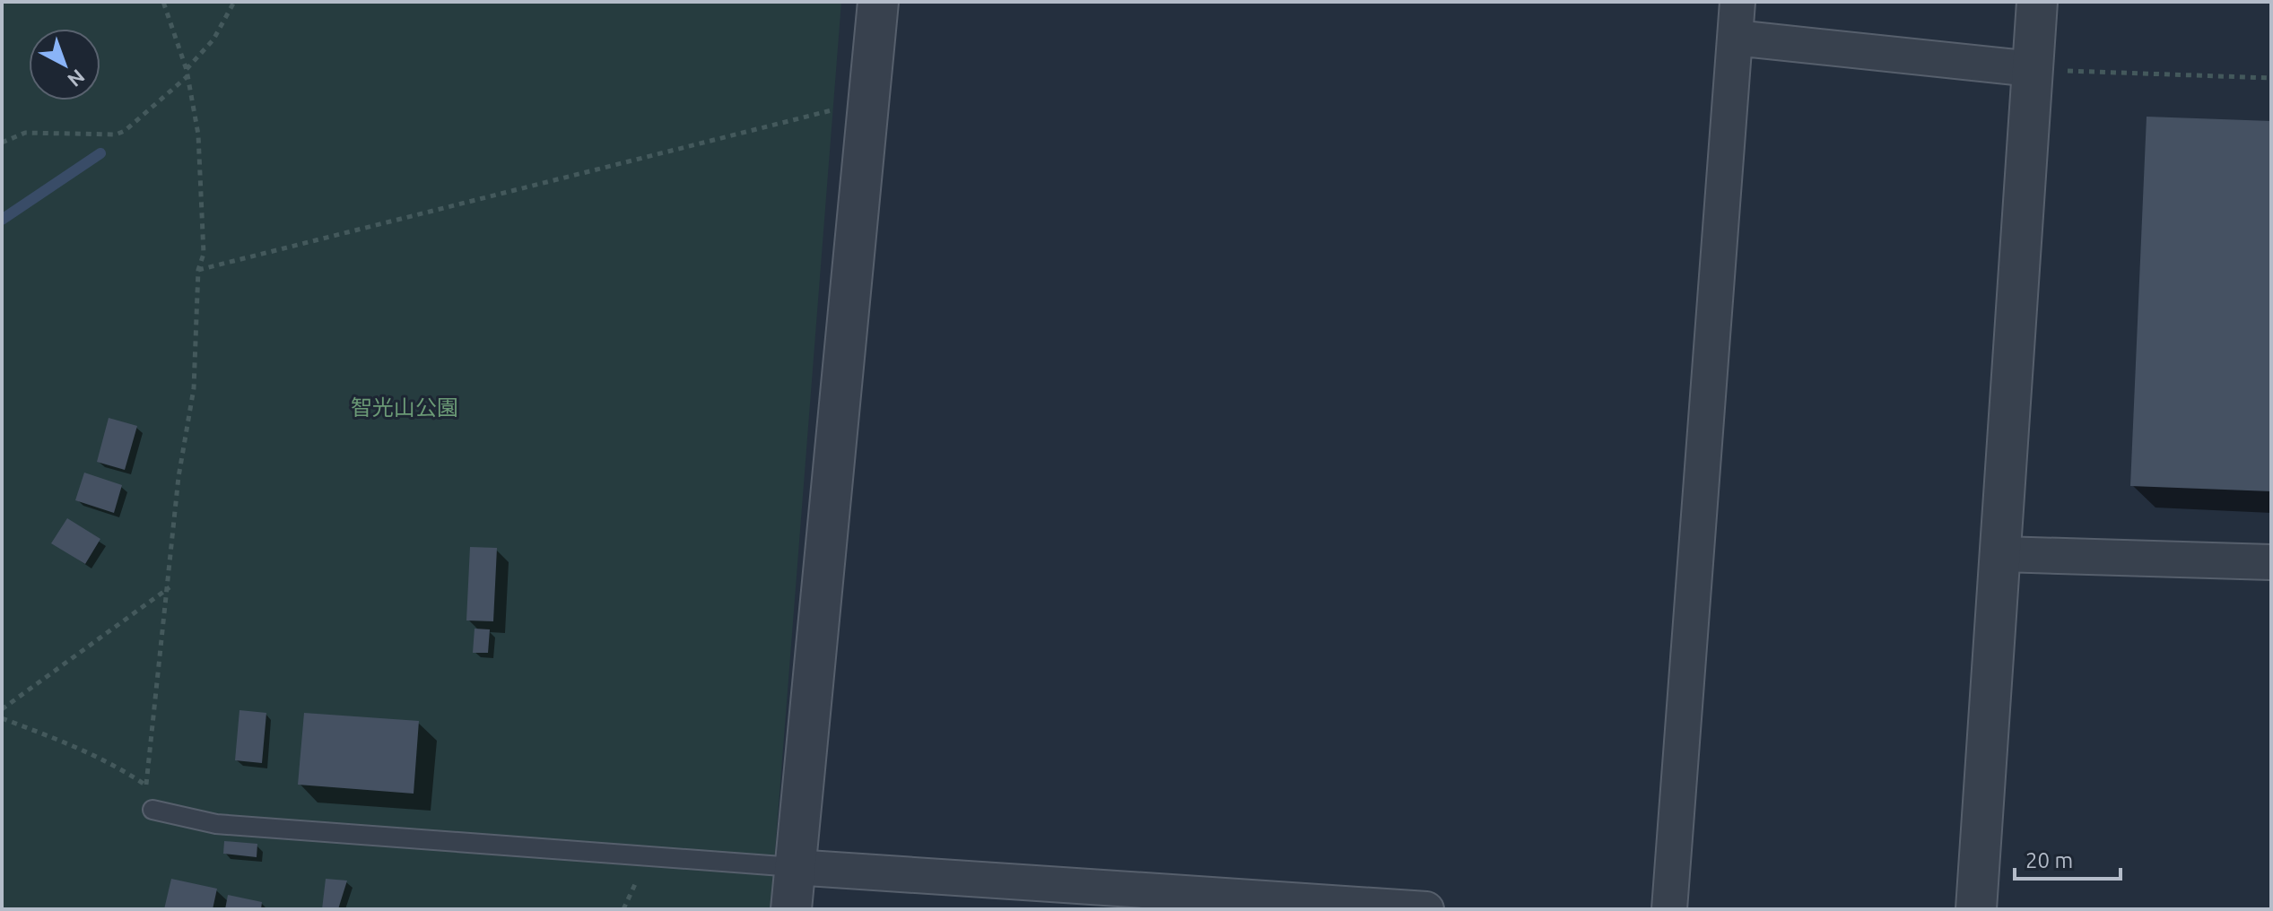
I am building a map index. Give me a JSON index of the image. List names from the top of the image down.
{
  "parks": ["智光山公園"],
  "scale_bar": "20 m",
  "north": "bottom right"
}
